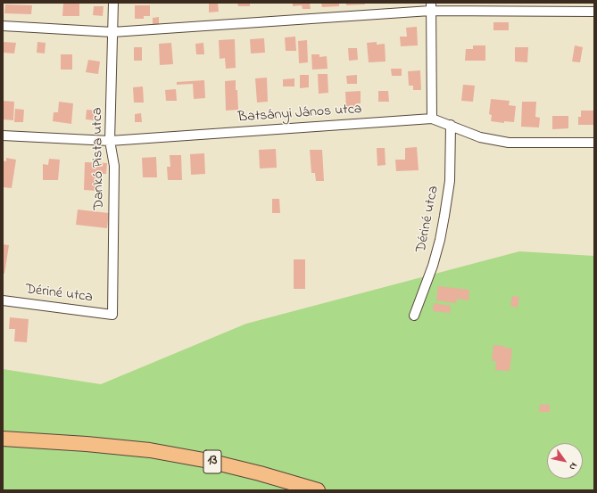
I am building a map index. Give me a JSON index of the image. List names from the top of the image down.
{
  "streets": {
    "main road": ["13"],
    "street": ["Batsányi János utca", "Dankó Pista utca", "Dériné utca"]
  },
  "crossings": [
    ["Batsányi János utca", "Dankó Pista utca"],
    ["Batsányi János utca", "Dériné utca"],
    ["Dankó Pista utca", "Dériné utca"]
  ],
  "north": "bottom right"
}
